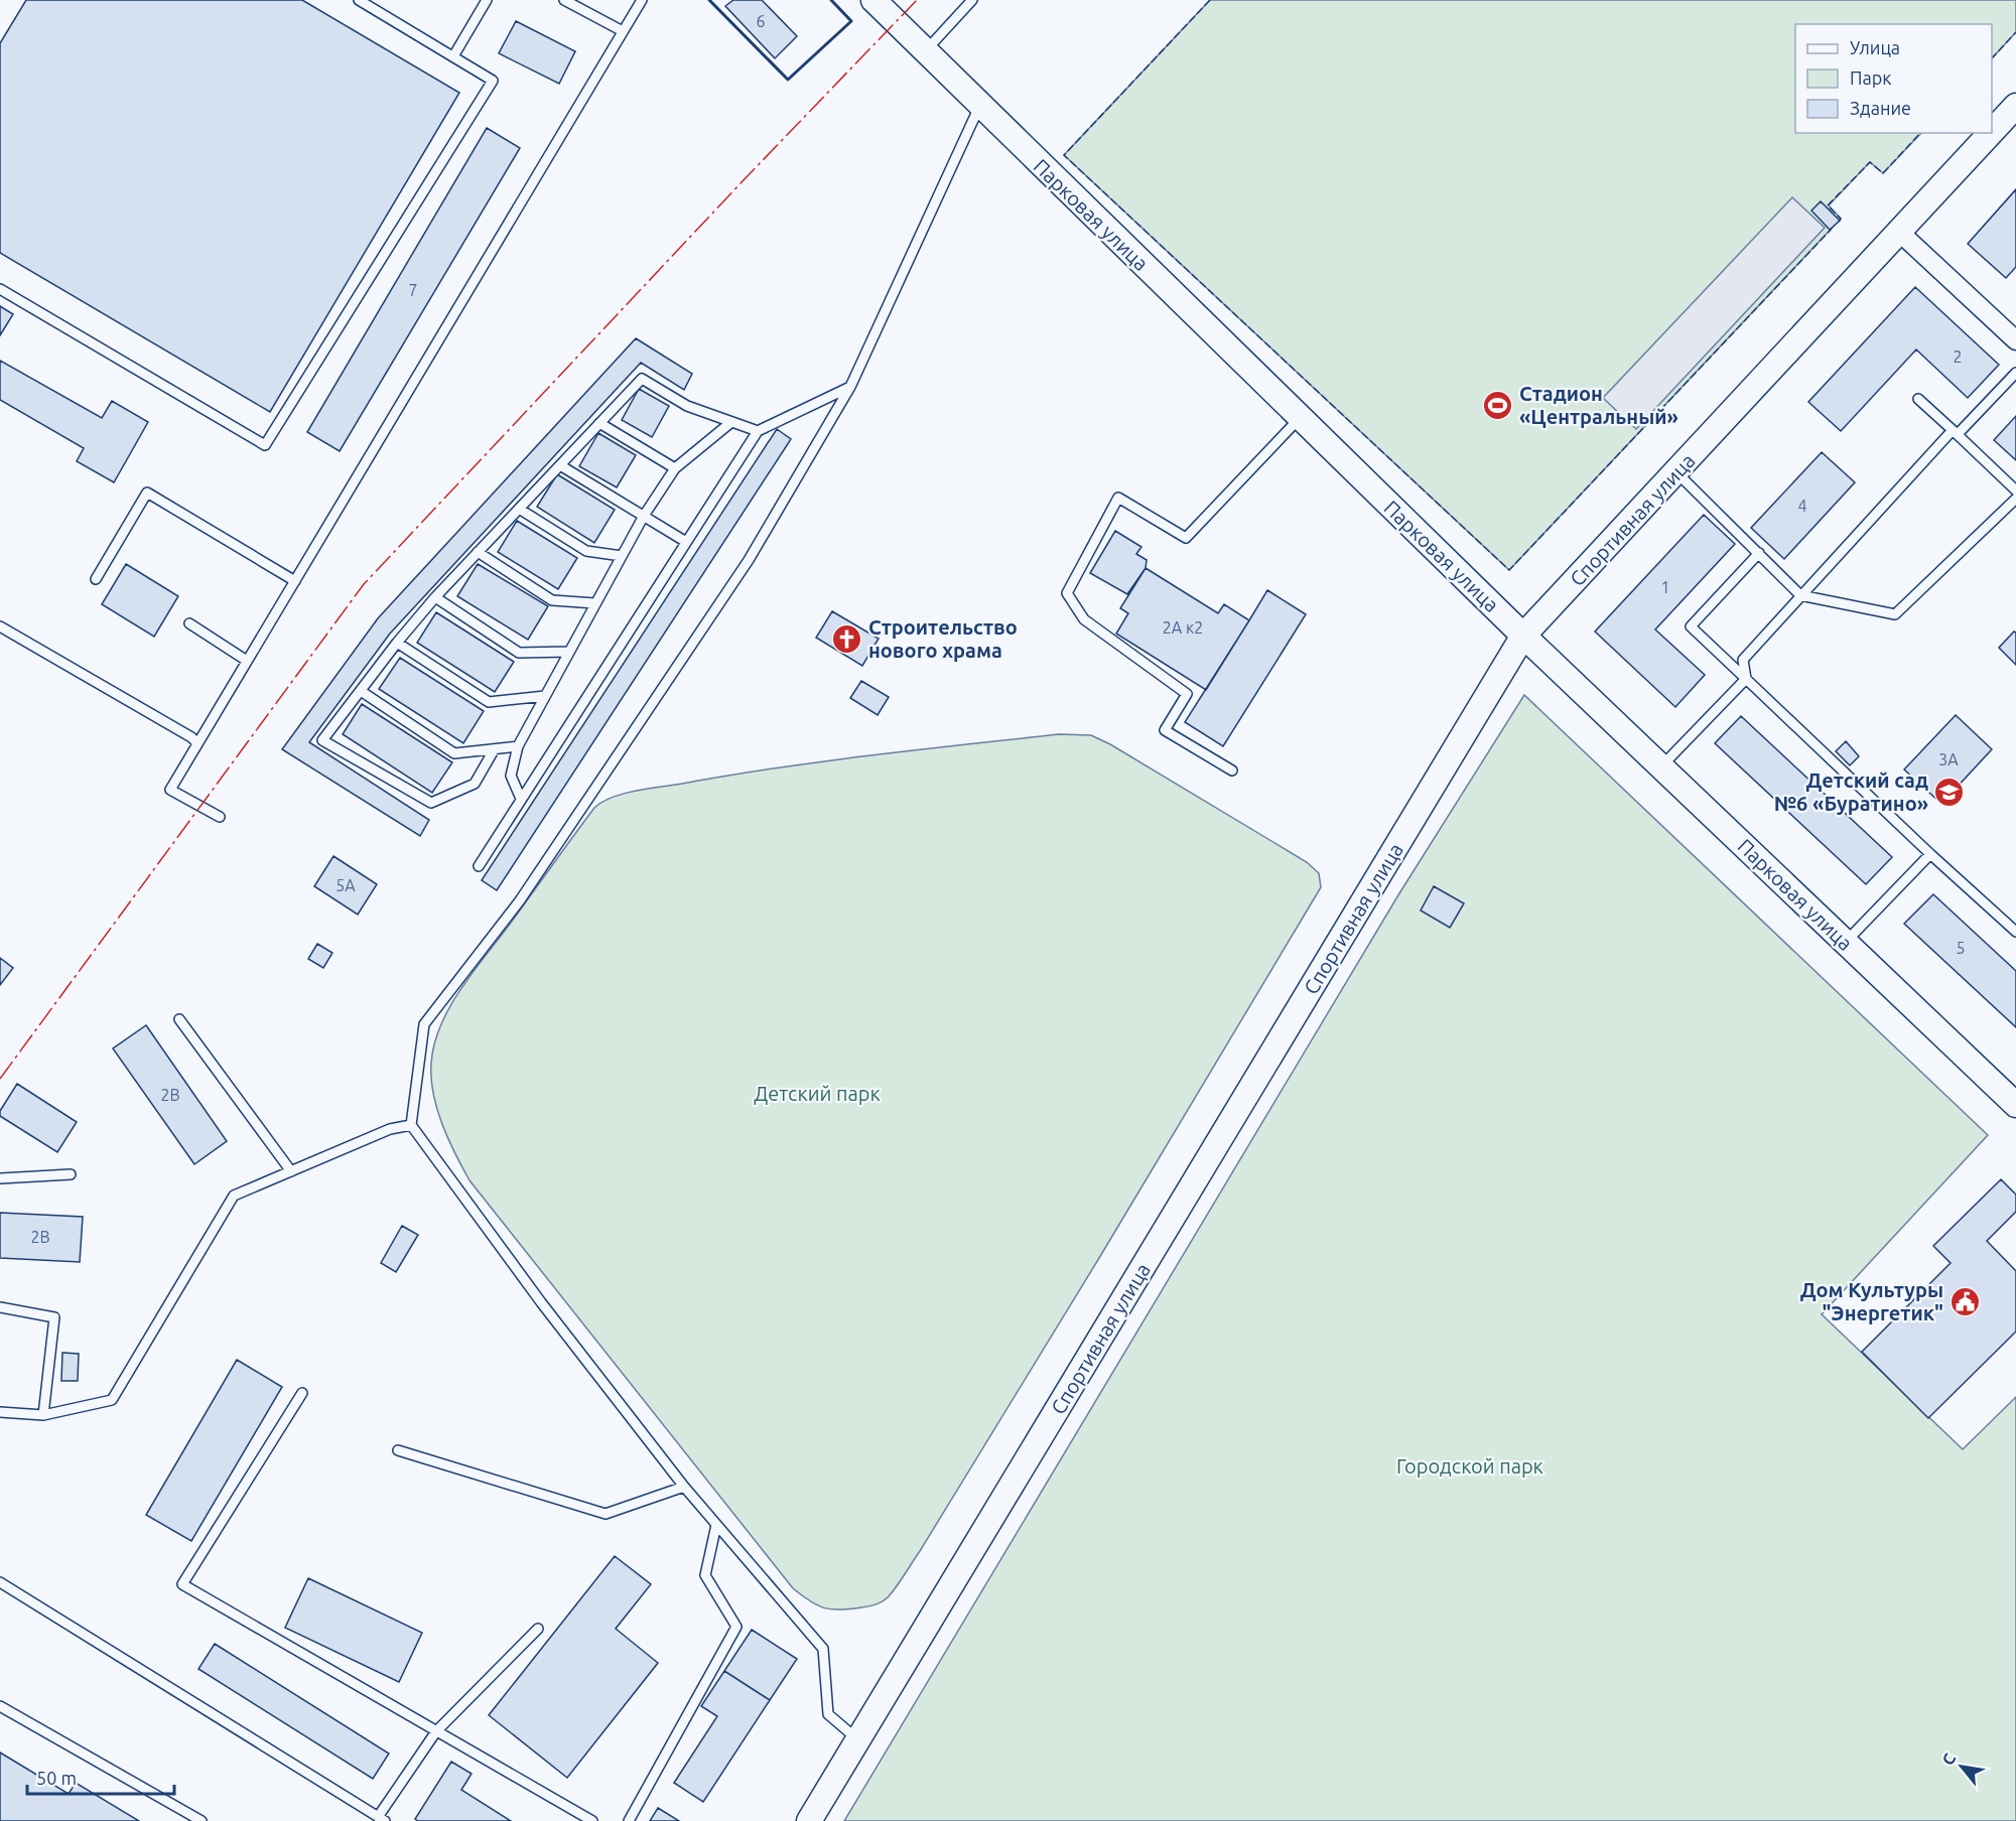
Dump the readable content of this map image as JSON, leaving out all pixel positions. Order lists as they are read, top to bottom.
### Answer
{
  "streets": {
    "street": ["Парковая улица", "Спортивная улица"]
  },
  "crossings": [
    ["Парковая улица", "Спортивная улица"]
  ],
  "parks": ["Детский парк", "Городской парк"],
  "places": {
    "sports": ["Стадион «Центральный»"],
    "church": ["Строительство нового храма"],
    "school or university": ["Детский сад №6 «Буратино»"],
    "public building": ["Дом Культуры \"Энергетик\""]
  },
  "house_numbers": [
    "6",
    "7",
    "2",
    "4",
    "1",
    "2А к2",
    "3А",
    "5А",
    "5",
    "2В",
    "2В"
  ],
  "legend": ["Улица", "Парк", "Здание"],
  "scale_bar": "50 m",
  "north": "top left"
}
